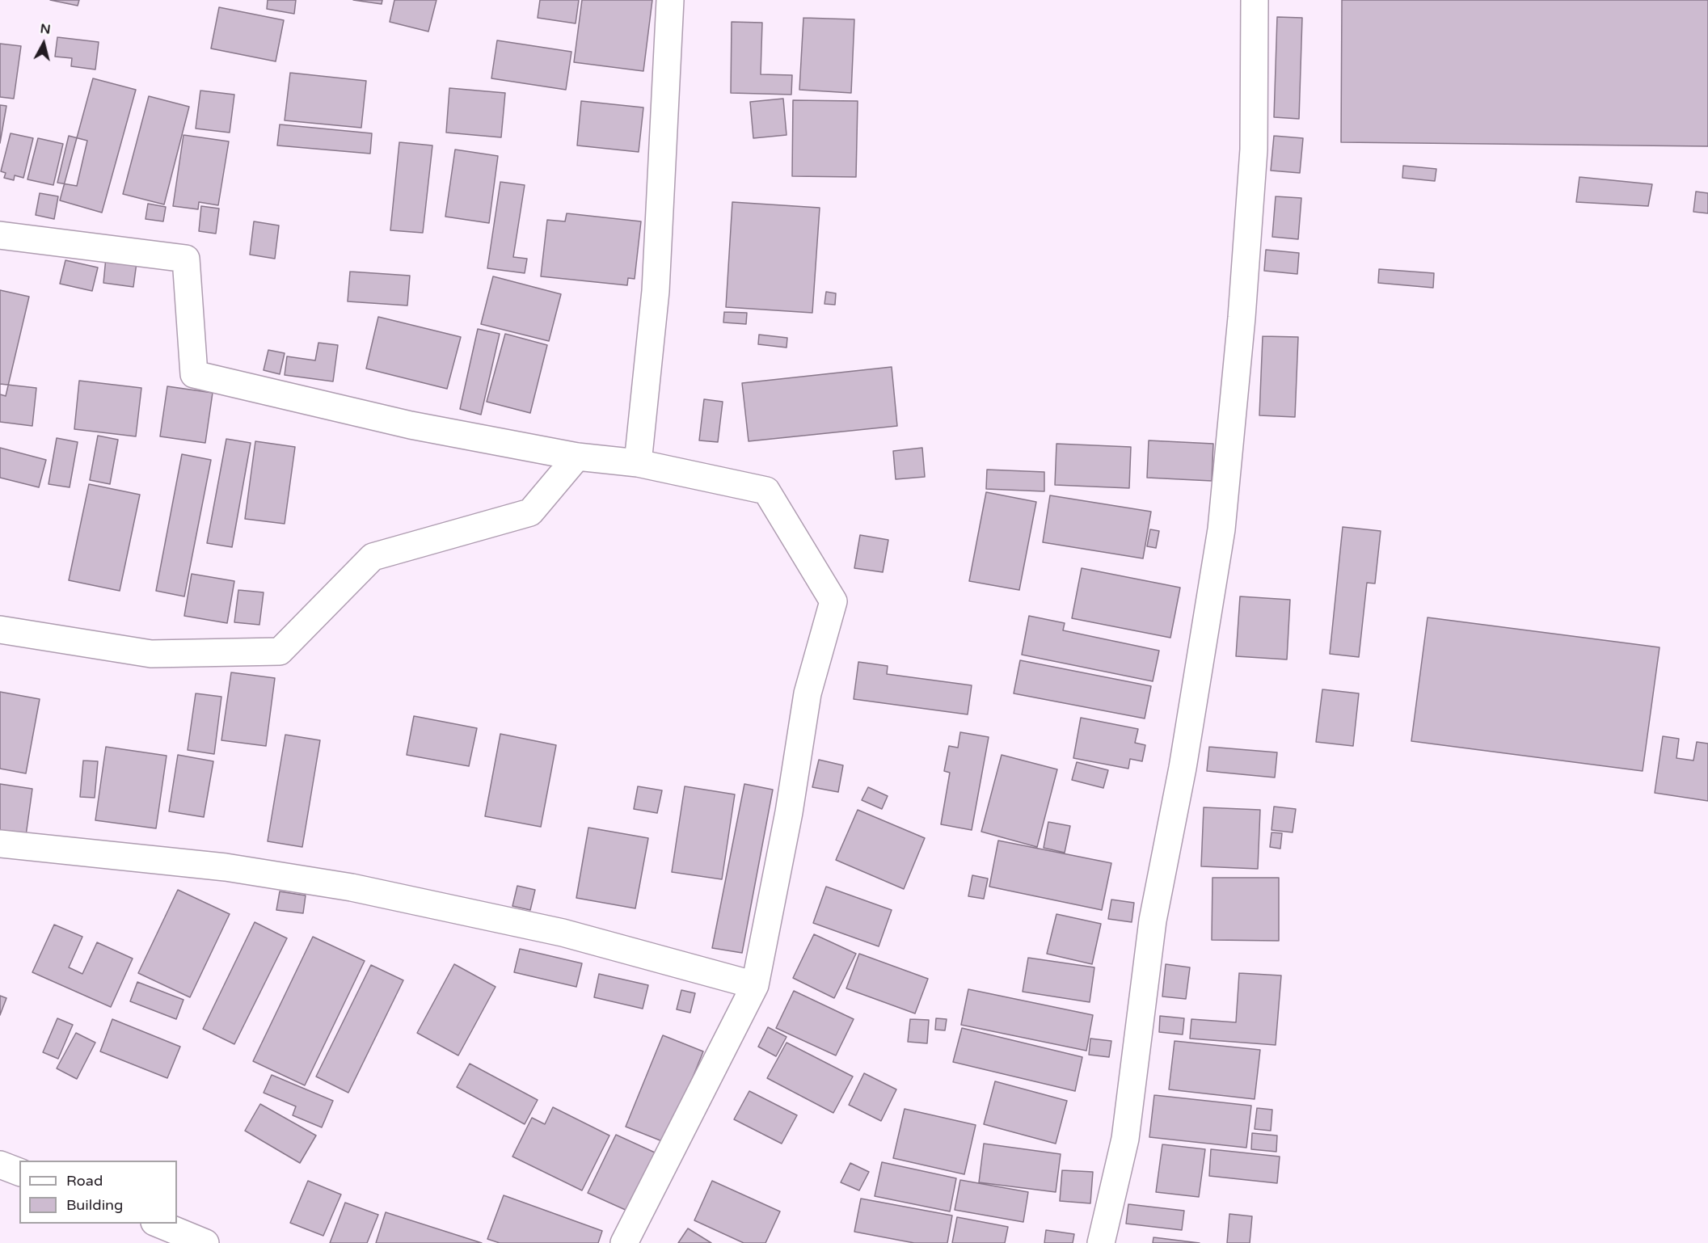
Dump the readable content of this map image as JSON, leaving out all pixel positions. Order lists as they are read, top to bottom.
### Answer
{
  "legend": ["Road", "Building"],
  "north": "top"
}
